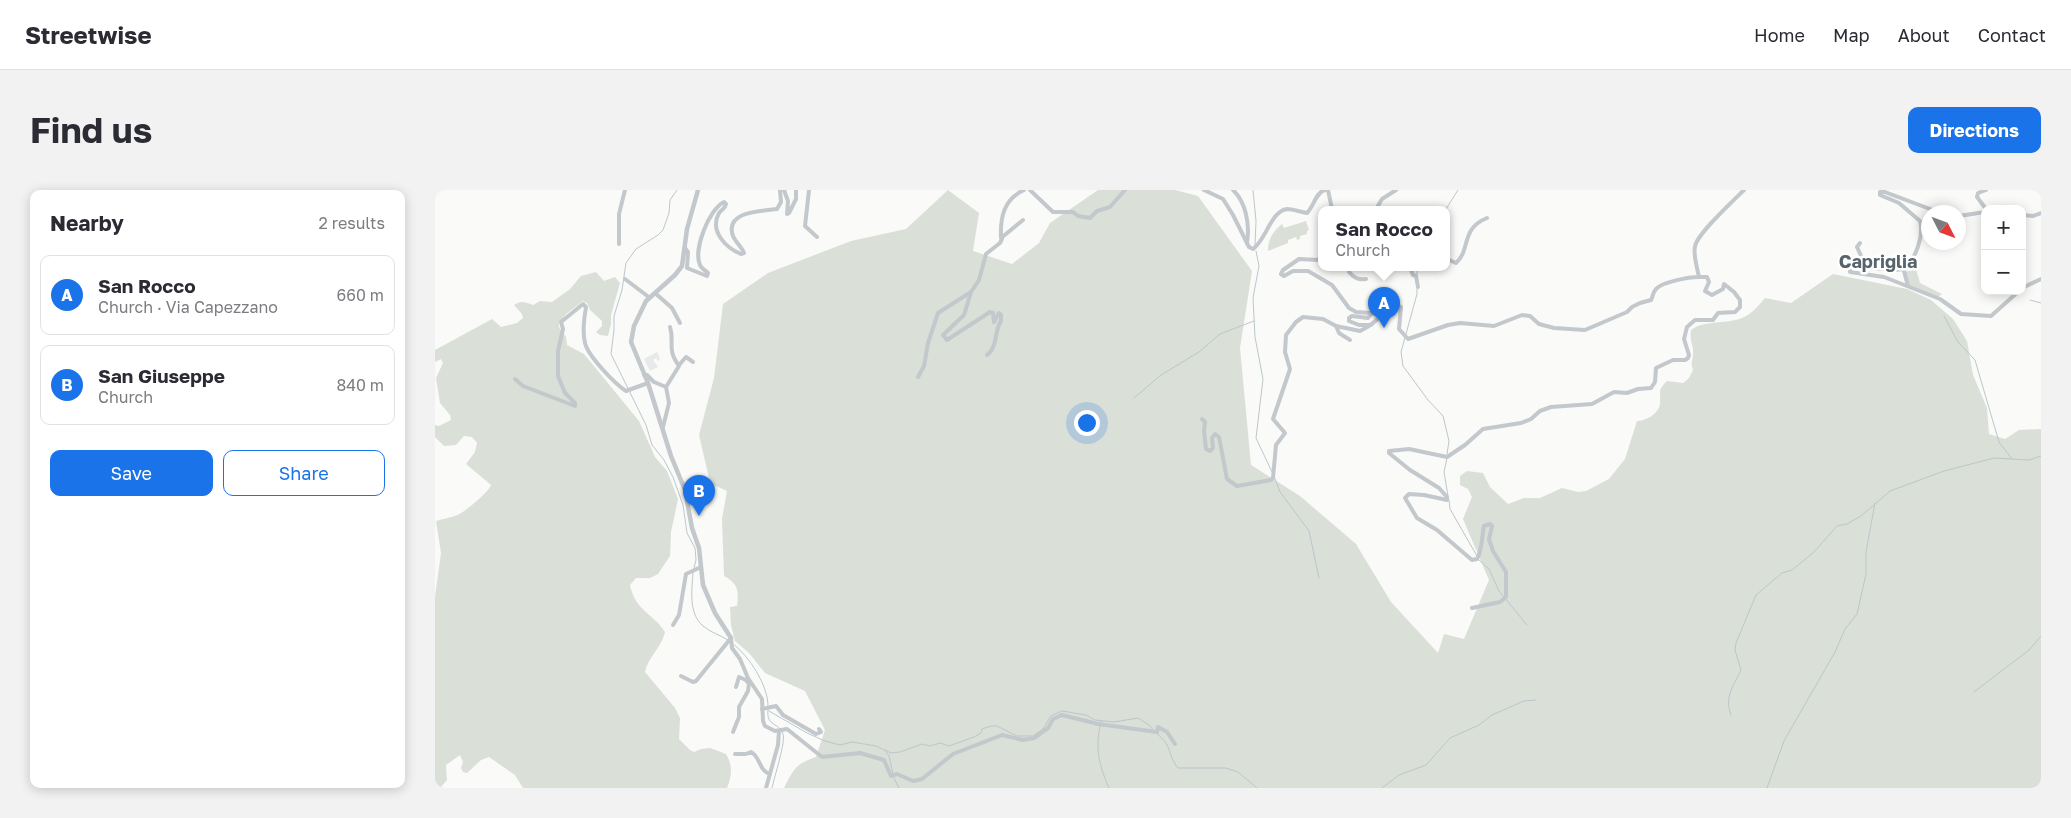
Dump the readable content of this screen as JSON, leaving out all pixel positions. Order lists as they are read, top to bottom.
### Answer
{
  "districts": ["Capriglia"],
  "north": "bottom right",
  "page": {
    "header": "Streetwise",
    "nav": [
      "Home",
      "Map",
      "About",
      "Contact"
    ],
    "buttons": [
      "Directions",
      ["Save", "Share"]
    ],
    "title": "Find us",
    "heading": ["Nearby", "2 results"],
    "map_buttons": ["+", "−"],
    "popup": ["San Rocco", "Church"],
    "list": [
      {
        "mark": "A",
        "name": "San Rocco",
        "note": "Church · Via Capezzano",
        "value": "660 m"
      },
      {
        "mark": "B",
        "name": "San Giuseppe",
        "note": "Church",
        "value": "840 m"
      }
    ],
    "pins": ["A", "B"]
  }
}
